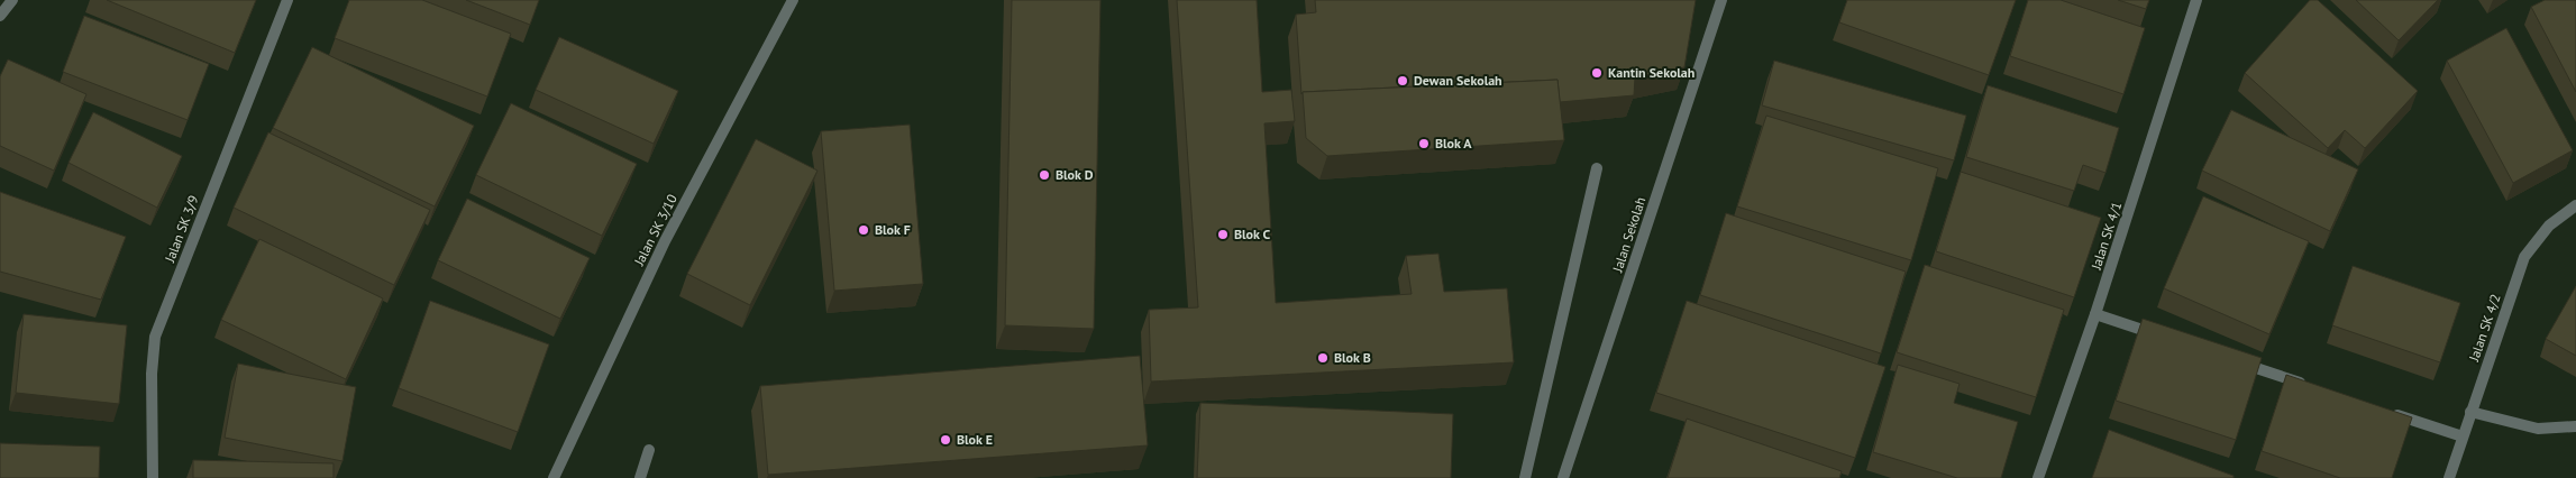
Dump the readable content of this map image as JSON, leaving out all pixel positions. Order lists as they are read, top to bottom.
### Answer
{
  "streets": {
    "street": [
      "Jalan SK 3/9",
      "Jalan SK 3/10",
      "Jalan Sekolah",
      "Jalan SK 4/1",
      "Jalan SK 4/2"
    ]
  },
  "places": [
    "Kantin Sekolah",
    "Dewan Sekolah",
    "Blok A",
    "Blok D",
    "Blok F",
    "Blok C",
    "Blok B",
    "Blok E"
  ]
}
